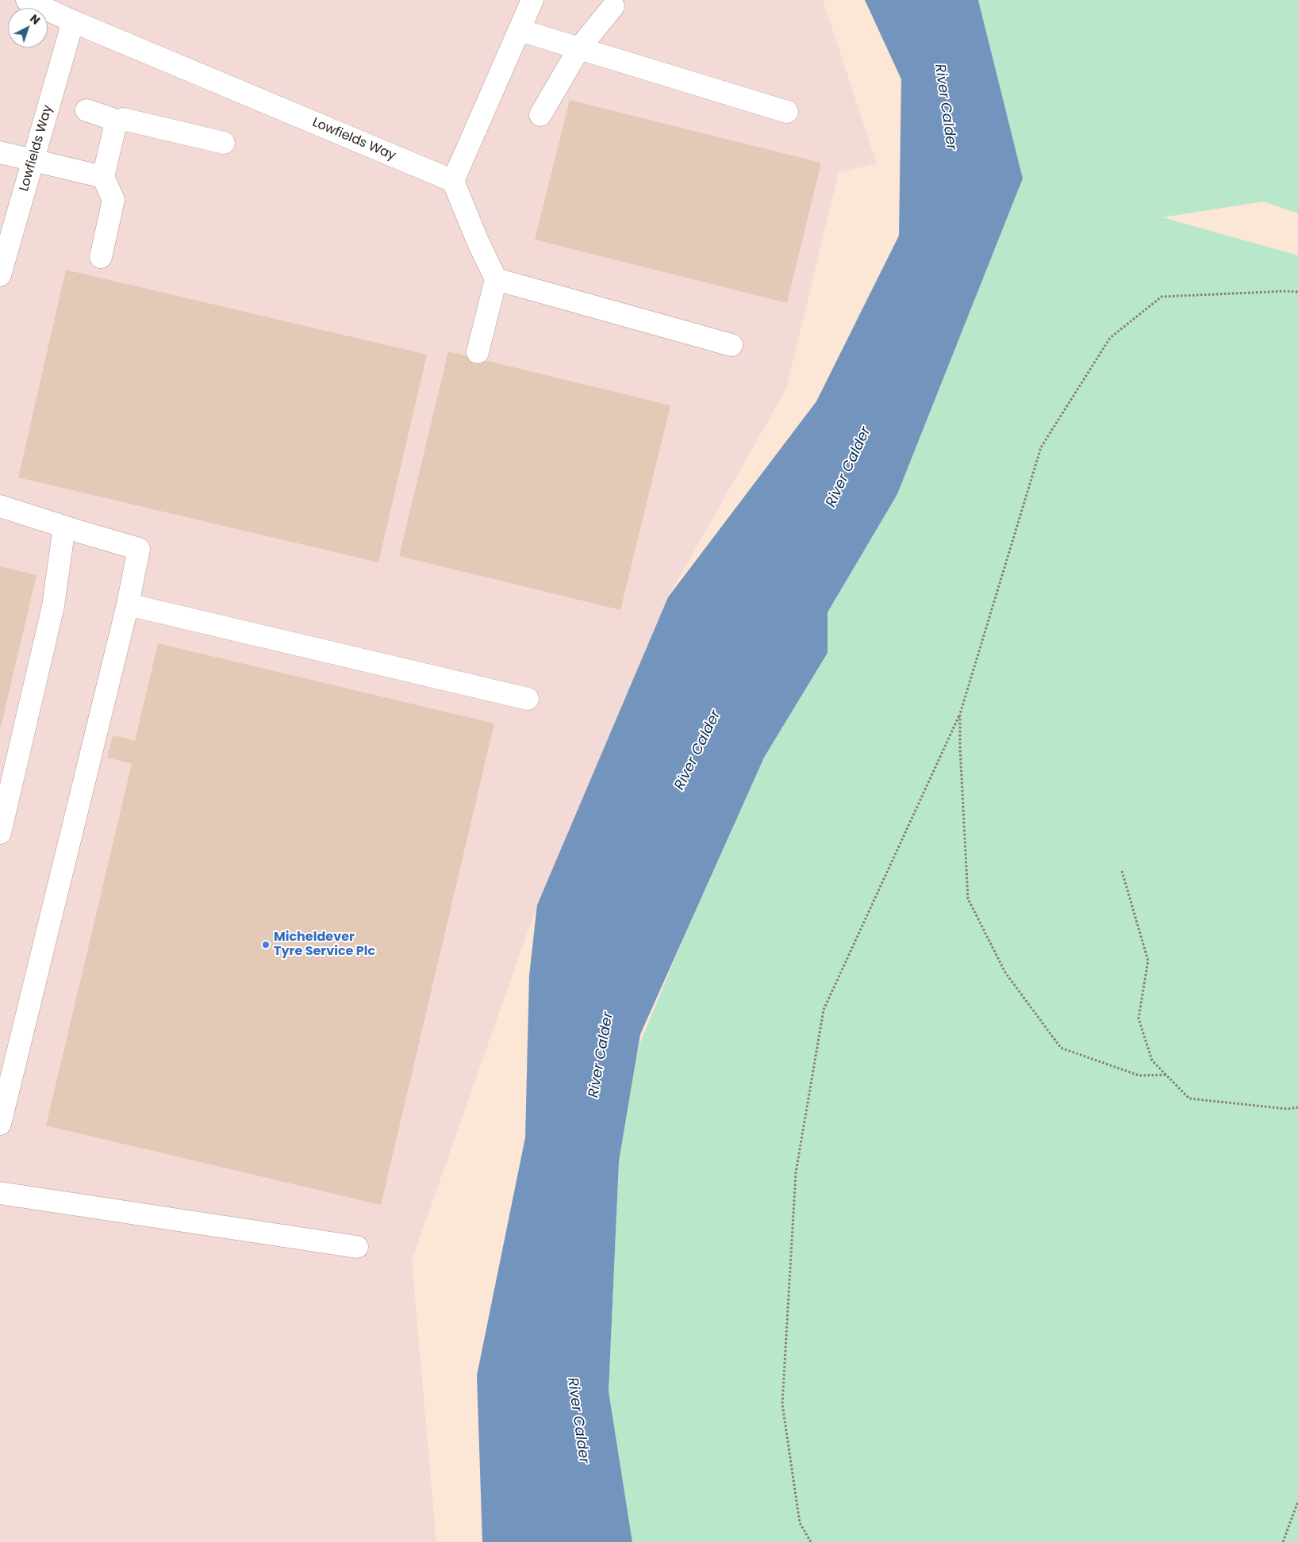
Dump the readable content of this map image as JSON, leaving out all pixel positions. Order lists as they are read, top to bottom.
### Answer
{
  "streets": {
    "street": ["Lowfields Way"]
  },
  "water": ["River Calder"],
  "places": ["Micheldever Tyre Service Plc"],
  "north": "top right"
}
